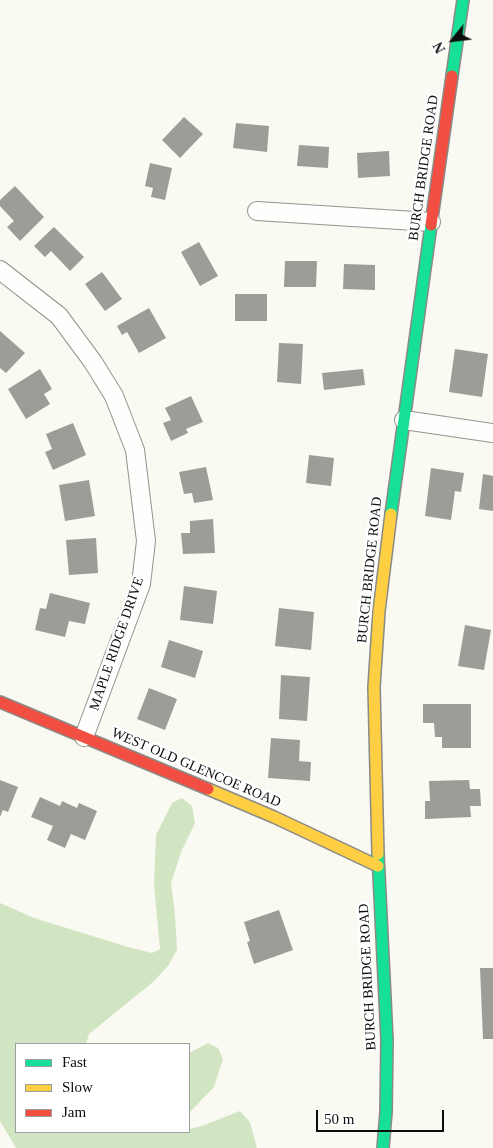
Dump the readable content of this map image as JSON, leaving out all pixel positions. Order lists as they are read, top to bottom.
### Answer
{
  "streets": {
    "street": ["BURCH BRIDGE ROAD", "MAPLE RIDGE DRIVE", "WEST OLD GLENCOE ROAD"]
  },
  "crossings": [
    ["BURCH BRIDGE ROAD", "WEST OLD GLENCOE ROAD"],
    ["MAPLE RIDGE DRIVE", "WEST OLD GLENCOE ROAD"]
  ],
  "legend": ["Fast", "Slow", "Jam"],
  "scale_bar": "50 m",
  "north": "bottom left"
}
